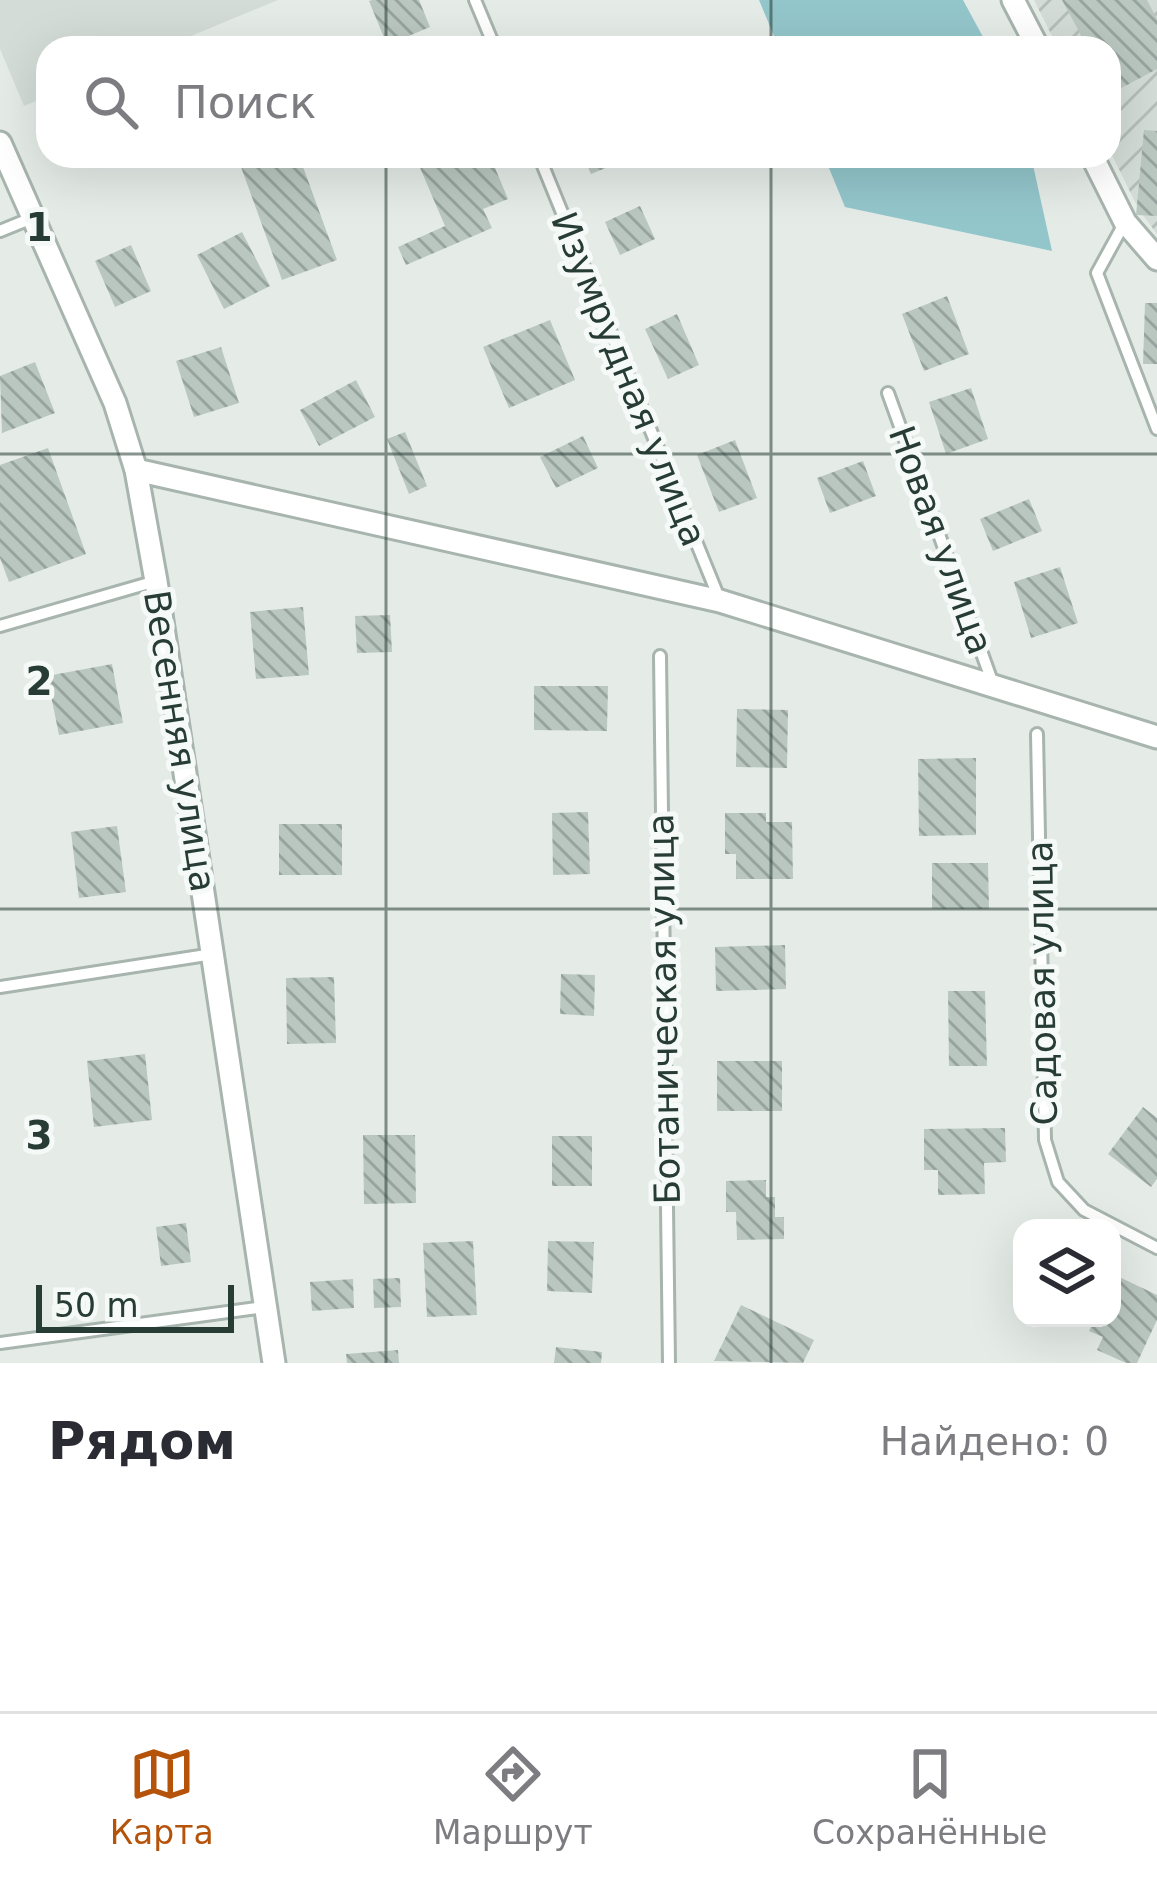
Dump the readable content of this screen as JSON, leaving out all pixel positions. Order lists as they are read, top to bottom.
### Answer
{
  "streets": {
    "street": ["Весенняя улица"],
    "lane": [
      "Изумрудная улица",
      "Новая улица",
      "Садовая улица",
      "Ботаническая улица"
    ]
  },
  "scale_bar": "50 m",
  "page": {
    "search": "Поиск",
    "scale": "50 m",
    "heading": ["Рядом", "Найдено: 0"],
    "nav": ["Карта", "Маршрут", "Сохранённые"]
  },
  "grid": {
    "rows": ["1", "2", "3"]
  }
}
